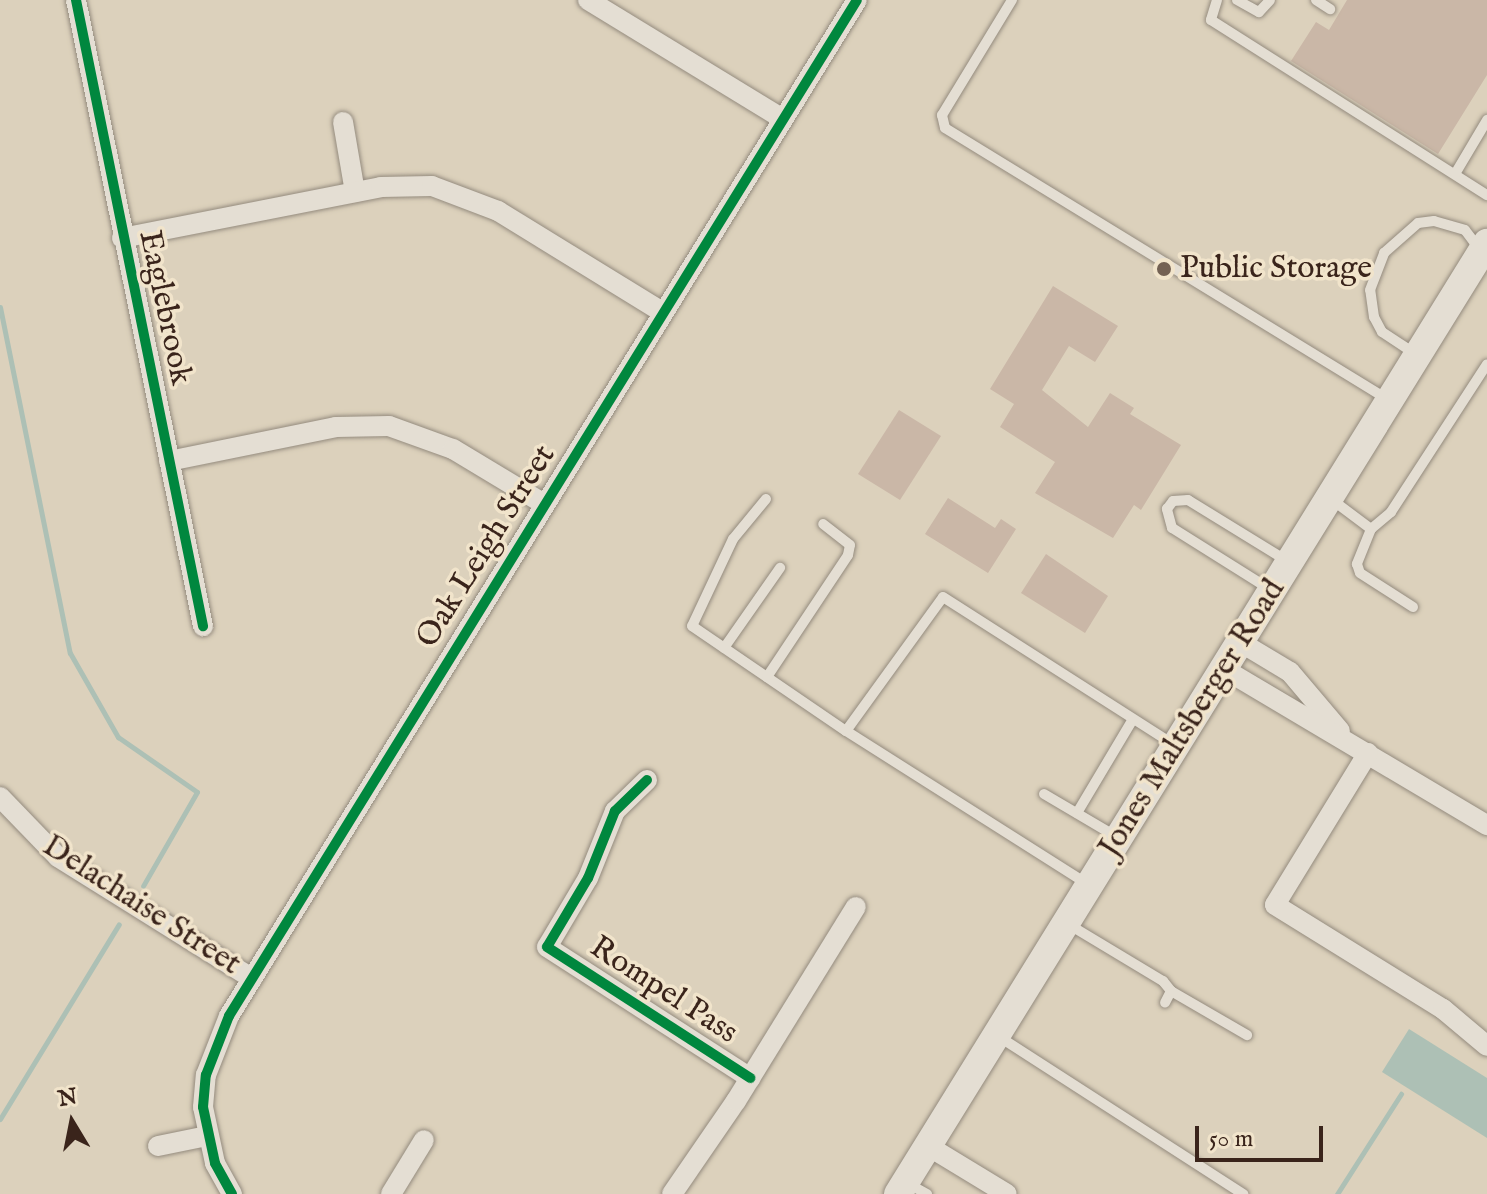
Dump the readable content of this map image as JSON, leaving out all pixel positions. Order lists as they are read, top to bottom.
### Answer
{
  "streets": {
    "main road": ["Jones Maltsberger Road"],
    "street": [
      "Eaglebrook",
      "Oak Leigh Street",
      "Delachaise Street",
      "Rompel Pass"
    ]
  },
  "crossings": [
    ["Oak Leigh Street", "Delachaise Street"]
  ],
  "places": ["Public Storage"],
  "scale_bar": "50 m",
  "north": "top"
}
